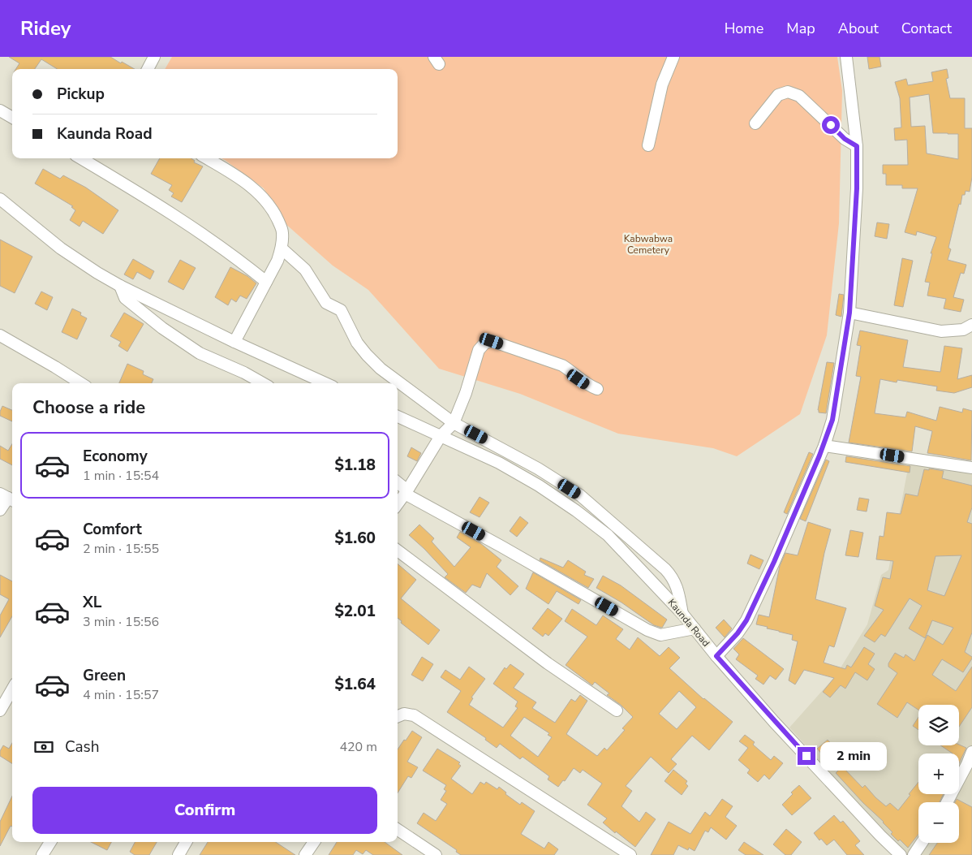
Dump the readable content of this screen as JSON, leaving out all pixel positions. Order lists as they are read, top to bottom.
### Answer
{
  "streets": {
    "street": ["Kaunda Road"]
  },
  "parks": ["Kabwabwa Cemetery"],
  "page": {
    "header": "Ridey",
    "nav": [
      "Home",
      "Map",
      "About",
      "Contact"
    ],
    "banner": ["Pickup", "Kaunda Road"],
    "heading": "Choose a ride",
    "list": [
      {
        "name": "Economy",
        "note": "1 min · 15:54",
        "value": "$1.18"
      },
      {
        "name": "Comfort",
        "note": "2 min · 15:55",
        "value": "$1.60"
      },
      {
        "name": "XL",
        "note": "3 min · 15:56",
        "value": "$2.01"
      },
      {
        "name": "Green",
        "note": "4 min · 15:57",
        "value": "$1.64"
      }
    ],
    "map_buttons": ["+", "−"],
    "pay": ["Cash", "420 m"],
    "bubble": "2 min",
    "buttons": "Confirm"
  }
}
